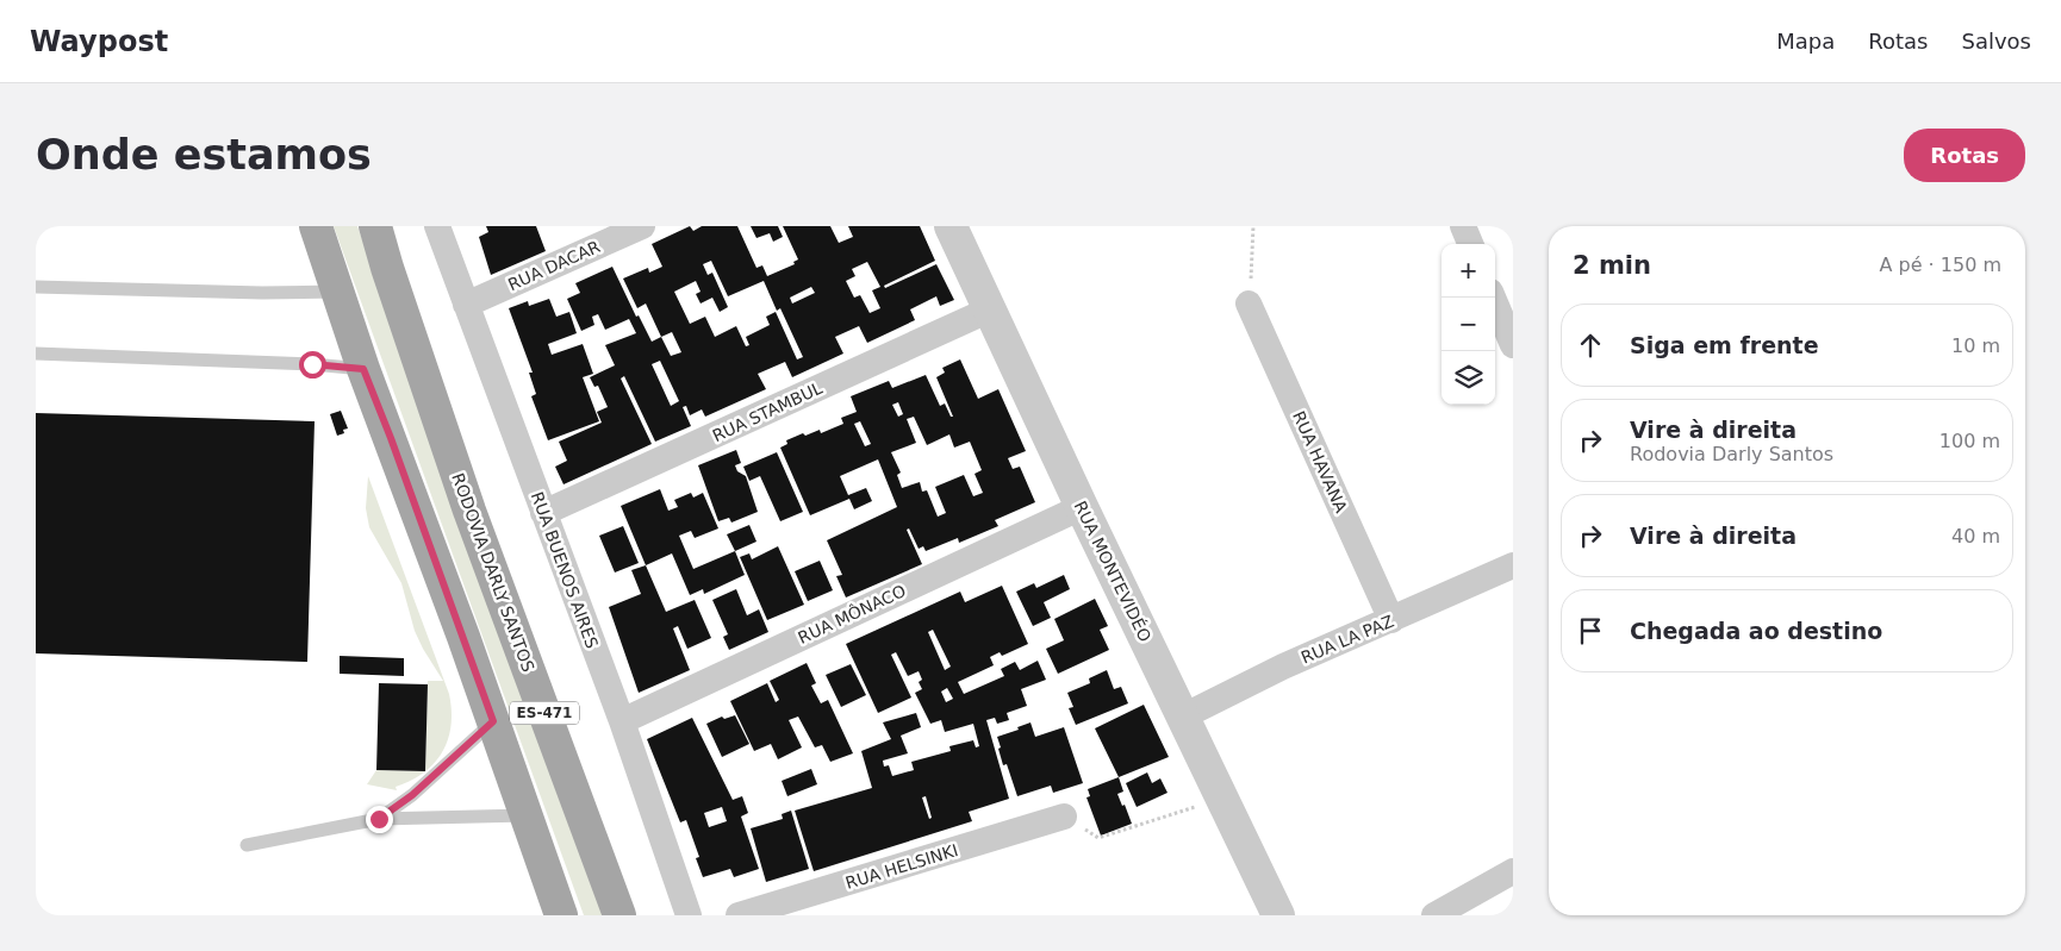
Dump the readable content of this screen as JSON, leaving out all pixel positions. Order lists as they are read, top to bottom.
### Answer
{
  "streets": {
    "main road": ["RODOVIA DARLY SANTOS", "ES-471"],
    "street": [
      "RUA DACAR",
      "RUA STAMBUL",
      "RUA HAVANA",
      "RUA BUENOS AIRES",
      "RUA MONTEVIDÉO",
      "RUA MÔNACO",
      "RUA LA PAZ",
      "RUA HELSINKI"
    ]
  },
  "crossings": [
    ["RUA DACAR", "RUA BUENOS AIRES"],
    ["RUA STAMBUL", "RUA BUENOS AIRES"],
    ["RUA STAMBUL", "RUA MONTEVIDÉO"],
    ["RUA HAVANA", "RUA LA PAZ"],
    ["RUA BUENOS AIRES", "RUA MÔNACO"],
    ["RUA MONTEVIDÉO", "RUA MÔNACO"],
    ["RUA MONTEVIDÉO", "RUA LA PAZ"]
  ],
  "page": {
    "header": "Waypost",
    "nav": ["Mapa", "Rotas", "Salvos"],
    "buttons": "Rotas",
    "title": "Onde estamos",
    "heading": ["2 min", "A pé · 150 m"],
    "map_buttons": ["+", "−"],
    "list": [
      ["Siga em frente", "10 m"],
      ["Vire à direita", "Rodovia Darly Santos", "100 m"],
      ["Vire à direita", "40 m"],
      "Chegada ao destino"
    ]
  }
}
